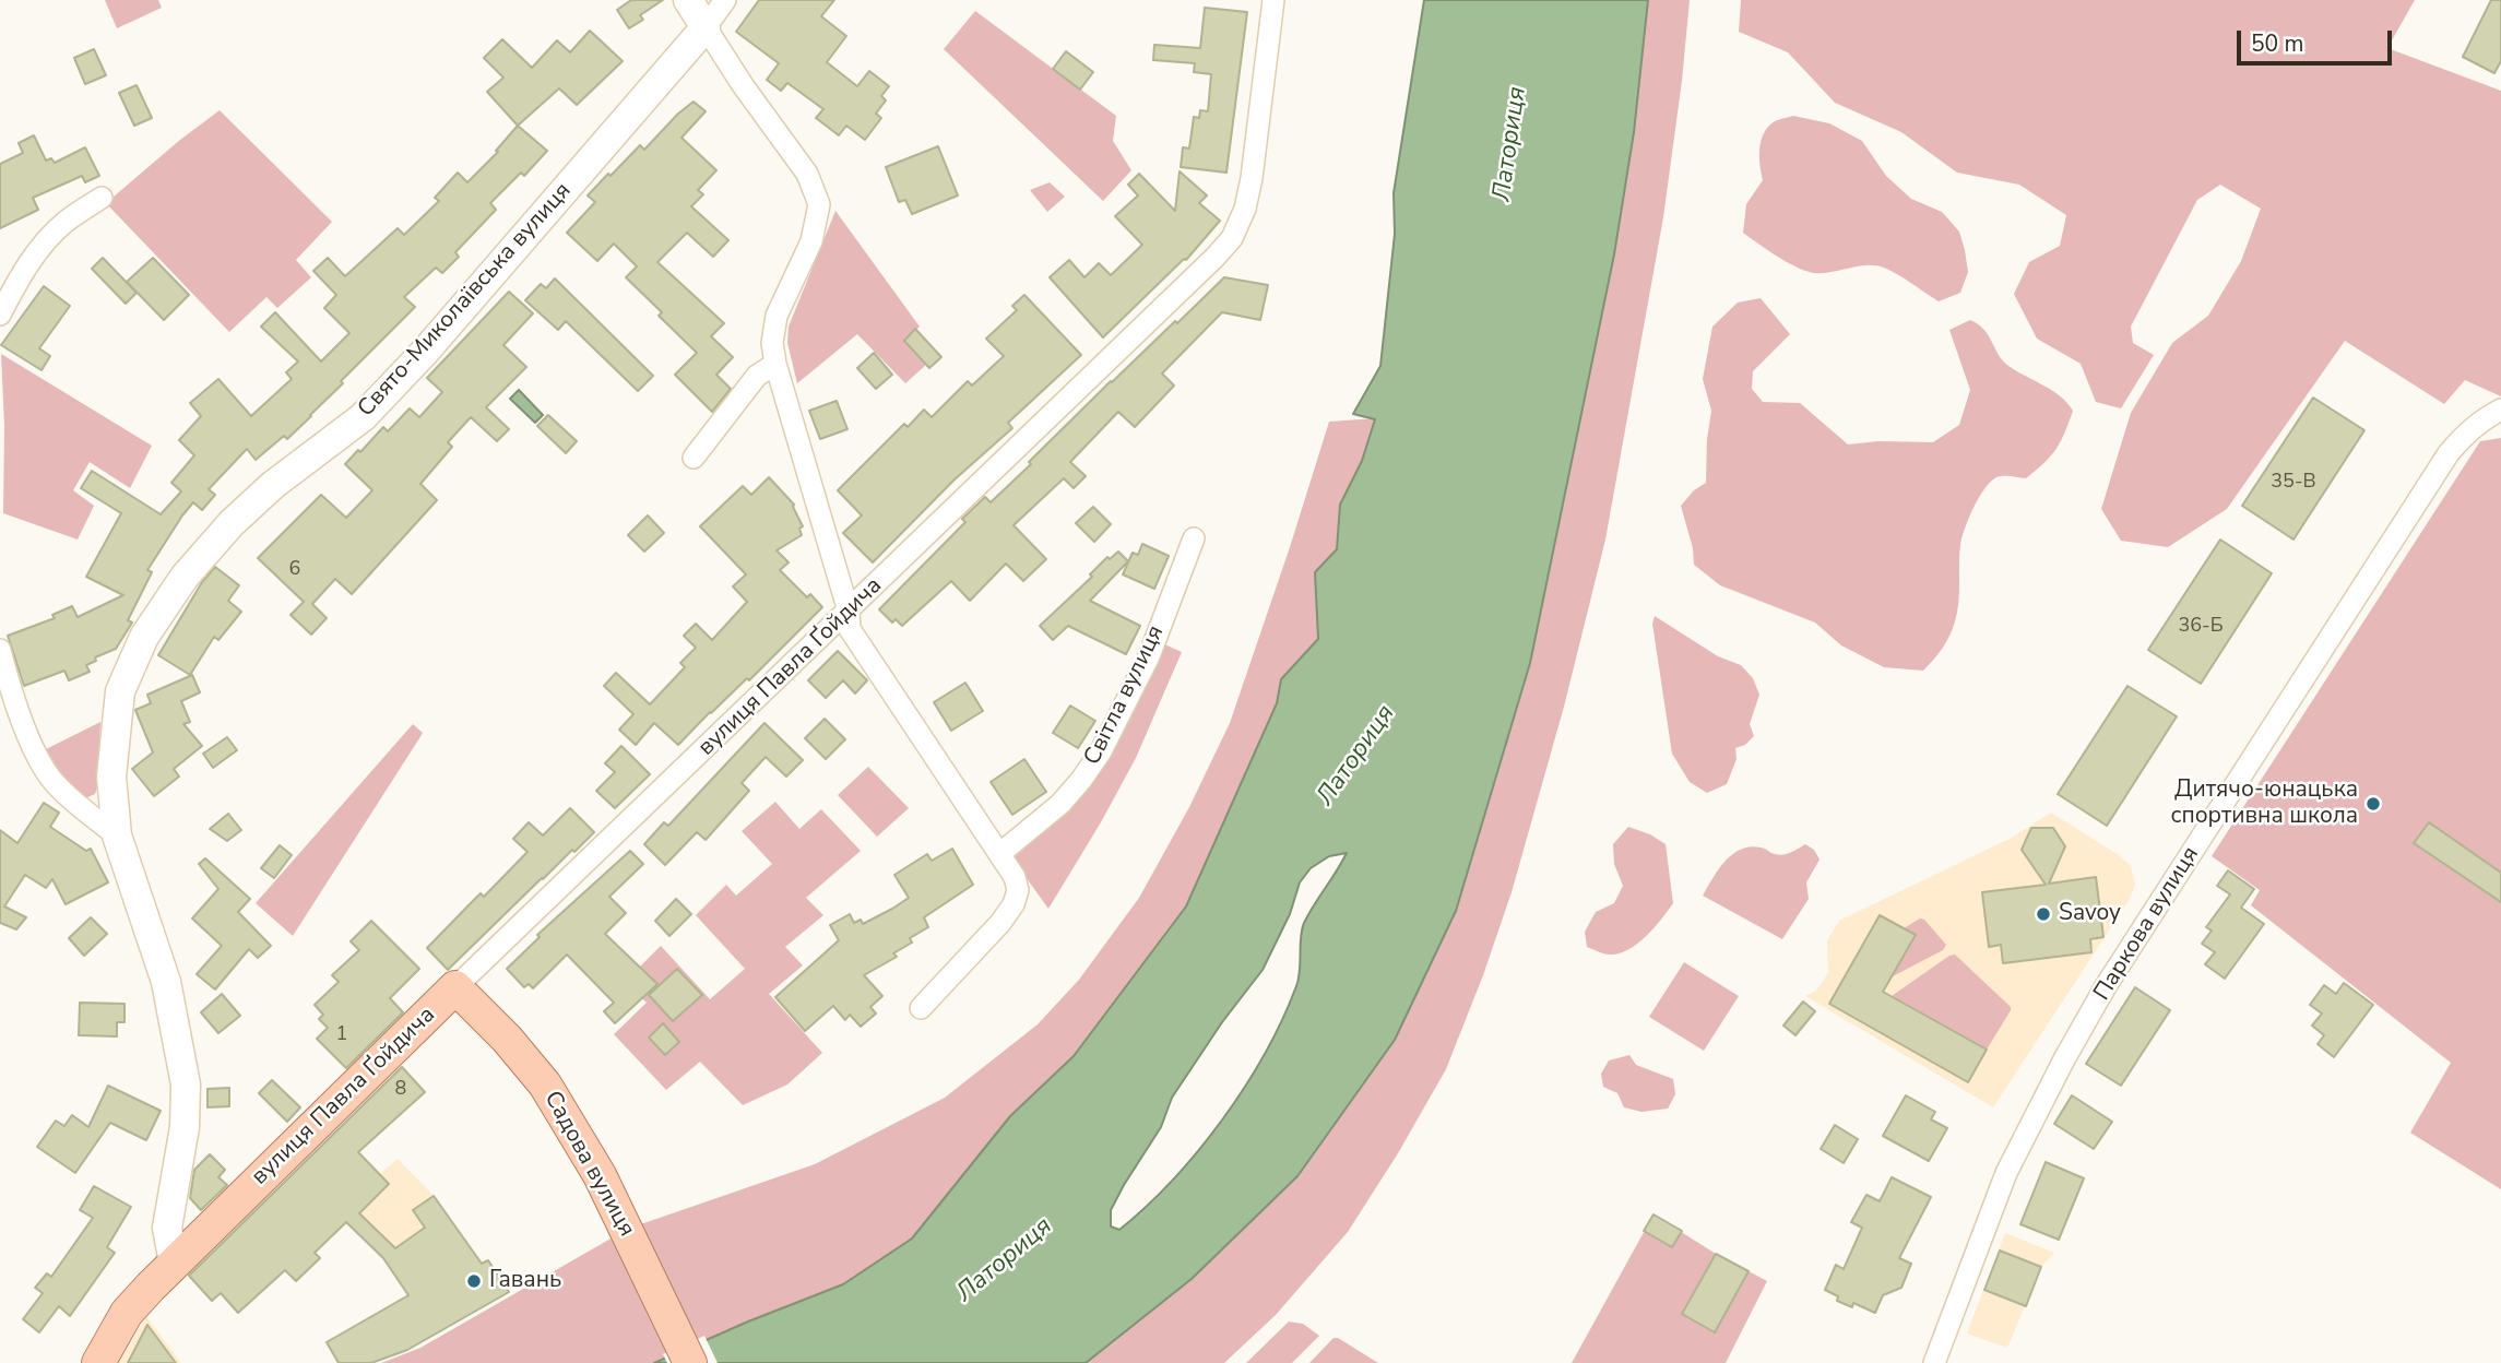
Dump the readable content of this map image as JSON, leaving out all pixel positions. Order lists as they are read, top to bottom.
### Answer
{
  "streets": {
    "main road": ["вулиця Павла Ґойдича", "Садова вулиця"],
    "street": ["Свято-Миколаївська вулиця", "Світла вулиця", "Паркова вулиця"]
  },
  "crossings": [
    ["Свято-Миколаївська вулиця", "вулиця Павла Ґойдича"],
    ["вулиця Павла Ґойдича", "Садова вулиця"]
  ],
  "water": ["Латориця"],
  "places": ["Дитячо-юнацька спортивна школа", "Savoy", "Гавань"],
  "house_numbers": [
    "35-В",
    "6",
    "36-Б",
    "1",
    "8"
  ],
  "scale_bar": "50 m"
}
